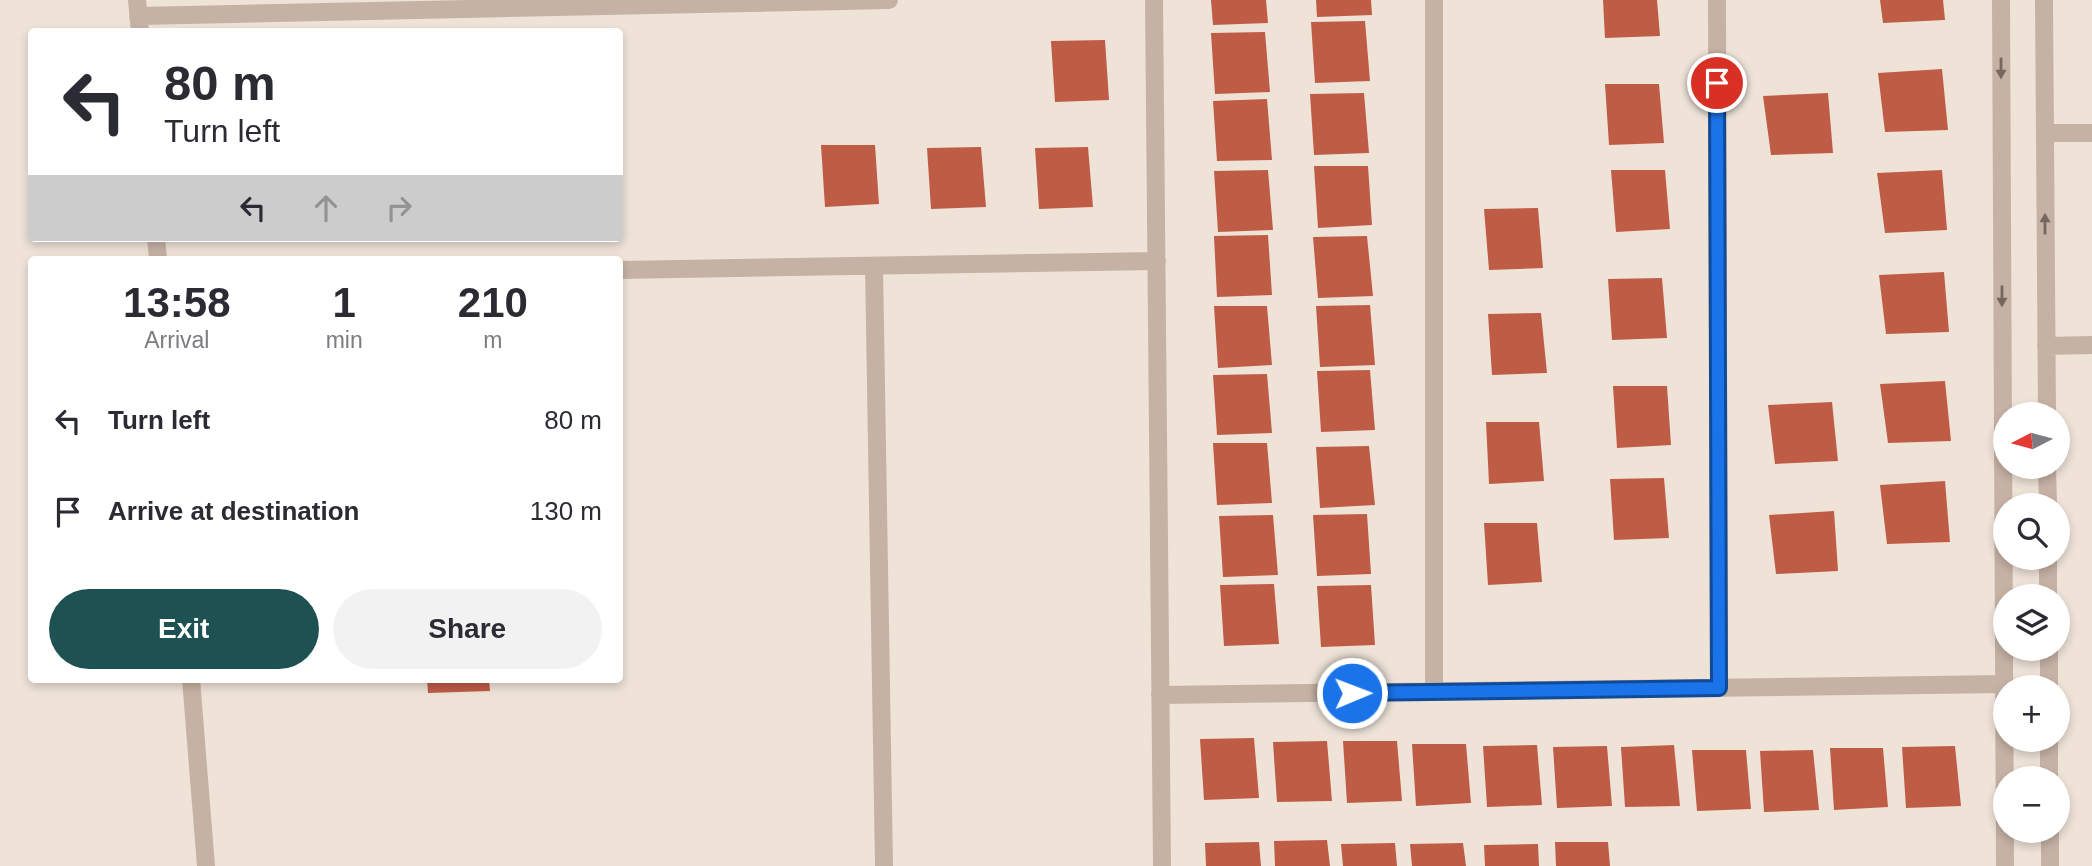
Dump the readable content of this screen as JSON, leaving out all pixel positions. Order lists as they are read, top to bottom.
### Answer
{
  "north": "left",
  "page": {
    "turn": ["80 m", "Turn left"],
    "eta": [
      "13:58",
      "Arrival",
      "1",
      "min",
      "210",
      "m"
    ],
    "list": [
      {
        "name": "Turn left",
        "value": "80 m"
      },
      {
        "name": "Arrive at destination",
        "value": "130 m"
      }
    ],
    "map_buttons": ["+", "−"],
    "buttons": ["Exit", "Share"]
  }
}
